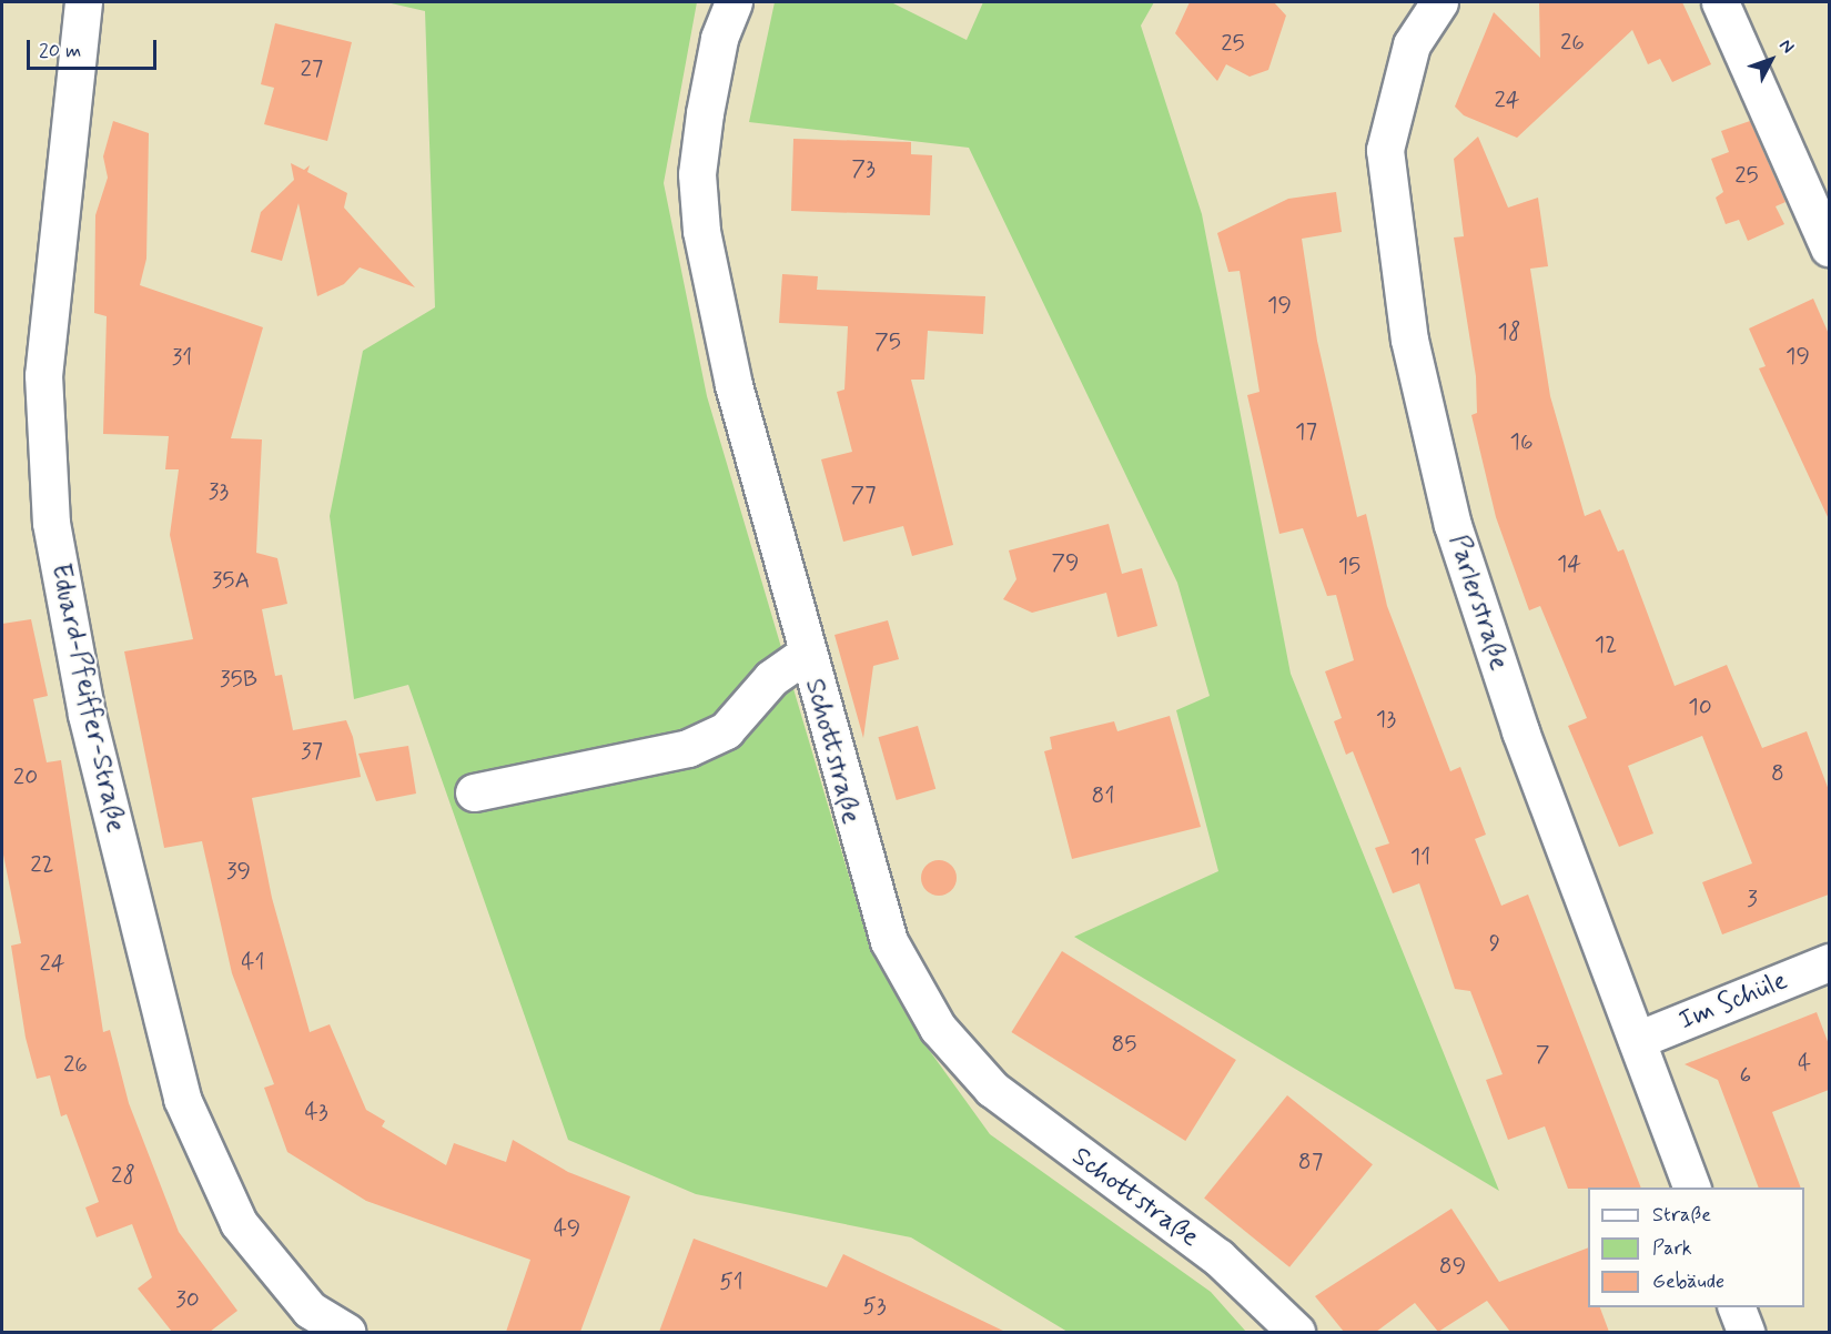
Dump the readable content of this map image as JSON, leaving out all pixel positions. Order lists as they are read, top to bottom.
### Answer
{
  "streets": {
    "street": [
      "Parlerstraße",
      "Eduard-Pfeiffer-Straße",
      "Schottstraße",
      "Im Schüle"
    ]
  },
  "crossings": [
    ["Parlerstraße", "Im Schüle"]
  ],
  "house_numbers": [
    "26",
    "25",
    "27",
    "24",
    "73",
    "25",
    "19",
    "18",
    "75",
    "19",
    "31",
    "17",
    "16",
    "33",
    "77",
    "79",
    "14",
    "15",
    "35A",
    "12",
    "35B",
    "10",
    "13",
    "37",
    "8",
    "20",
    "81",
    "11",
    "22",
    "39",
    "3",
    "9",
    "41",
    "24",
    "85",
    "7",
    "4",
    "26",
    "6",
    "43",
    "87",
    "28",
    "49",
    "89",
    "51",
    "30",
    "53"
  ],
  "legend": ["Straße", "Park", "Gebäude"],
  "scale_bar": "20 m",
  "north": "top right"
}
